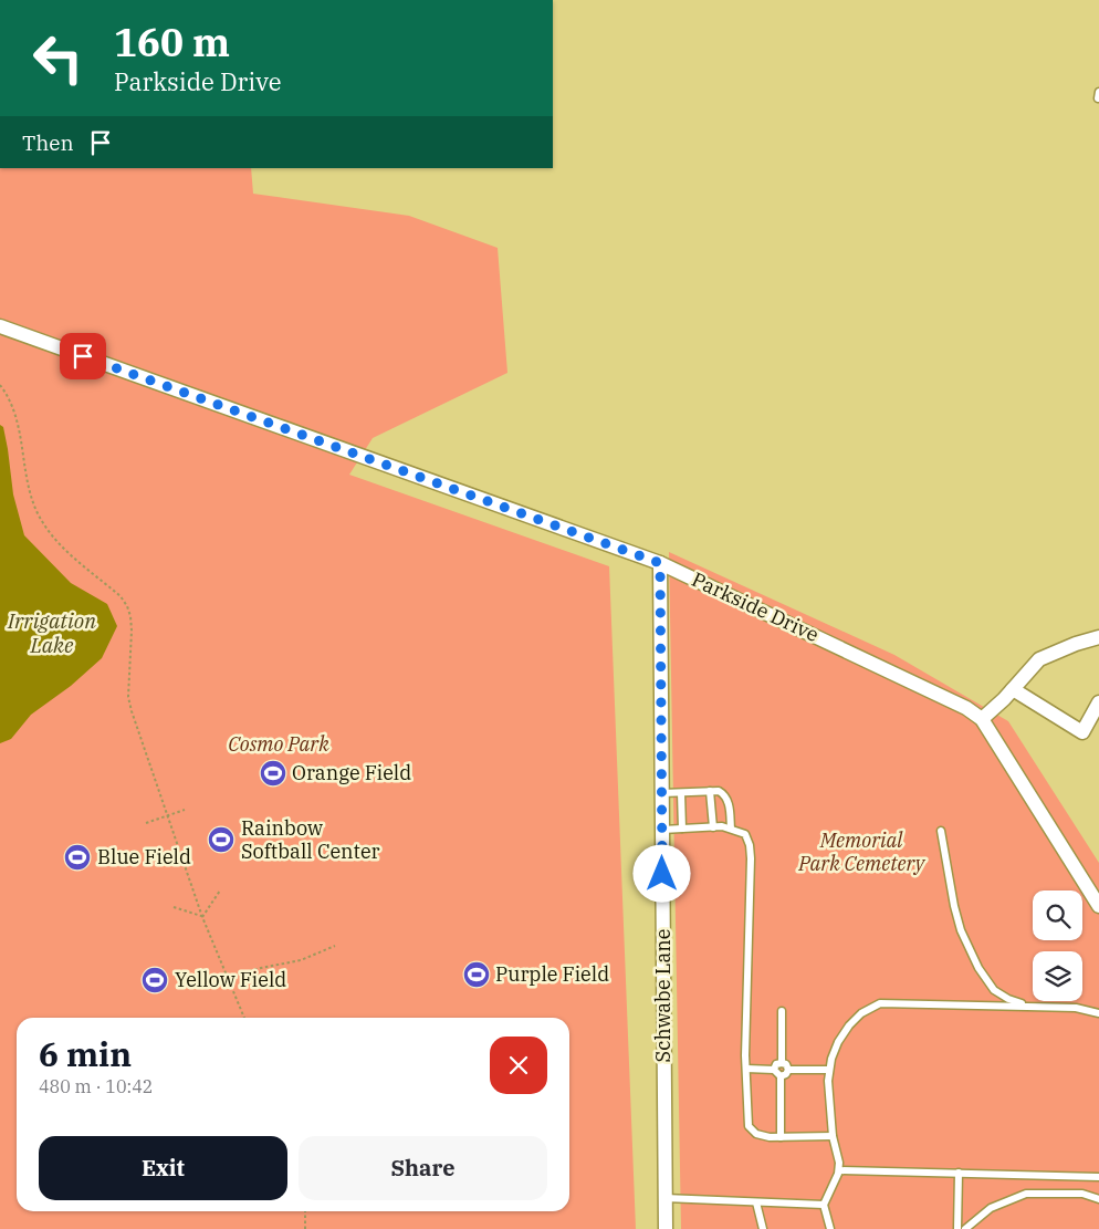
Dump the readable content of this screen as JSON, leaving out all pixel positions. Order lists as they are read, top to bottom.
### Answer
{
  "streets": {
    "street": ["Parkside Drive", "Schwabe Lane"]
  },
  "crossings": [
    ["Parkside Drive", "Schwabe Lane"]
  ],
  "water": ["Irrigation Lake"],
  "parks": ["Cosmo Park", "Memorial Park Cemetery"],
  "places": {
    "sports": [
      "Orange Field",
      "Rainbow Softball Center",
      "Blue Field",
      "Purple Field",
      "Yellow Field"
    ]
  },
  "page": {
    "turn": ["160 m", "Parkside Drive"],
    "then": "Then",
    "heading": ["6 min", "480 m · 10:42"],
    "buttons": ["Exit", "Share"]
  }
}
